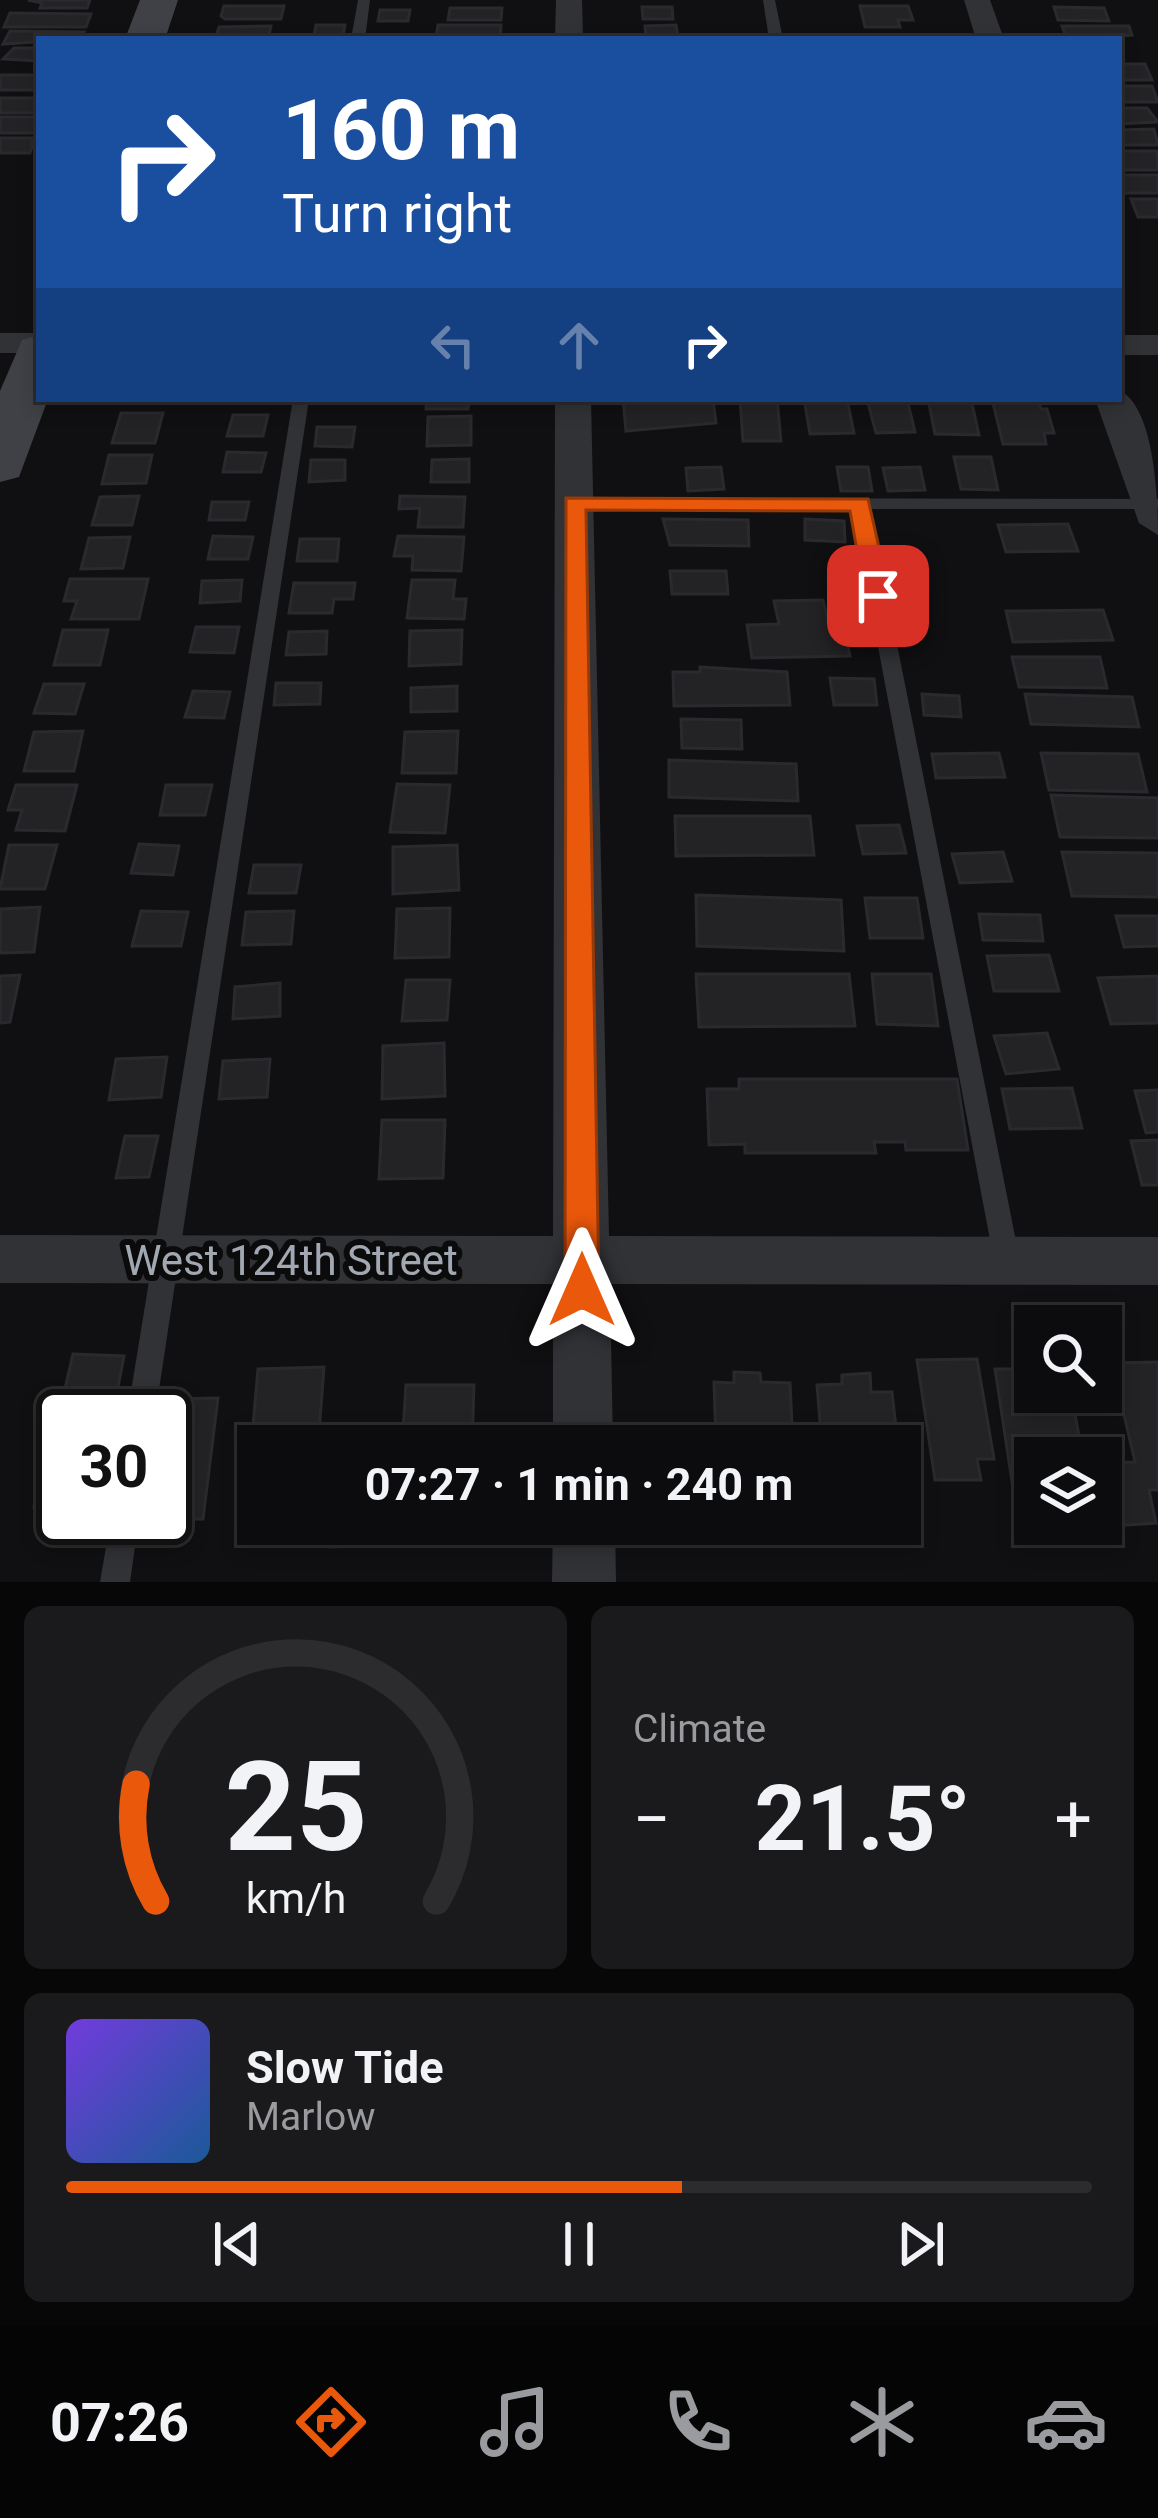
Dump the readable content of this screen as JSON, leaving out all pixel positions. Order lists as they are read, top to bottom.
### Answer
{
  "streets": {
    "street": ["West 124th Street"]
  },
  "page": {
    "turn": ["160 m", "Turn right"],
    "limit": "30",
    "trip": "07:27 · 1 min · 240 m",
    "tile": "Climate",
    "heat": ["−", "21.5°", "+"],
    "song": ["Slow Tide", "Marlow"],
    "tabs": "07:26",
    "gauge": ["25", "km/h"]
  }
}
